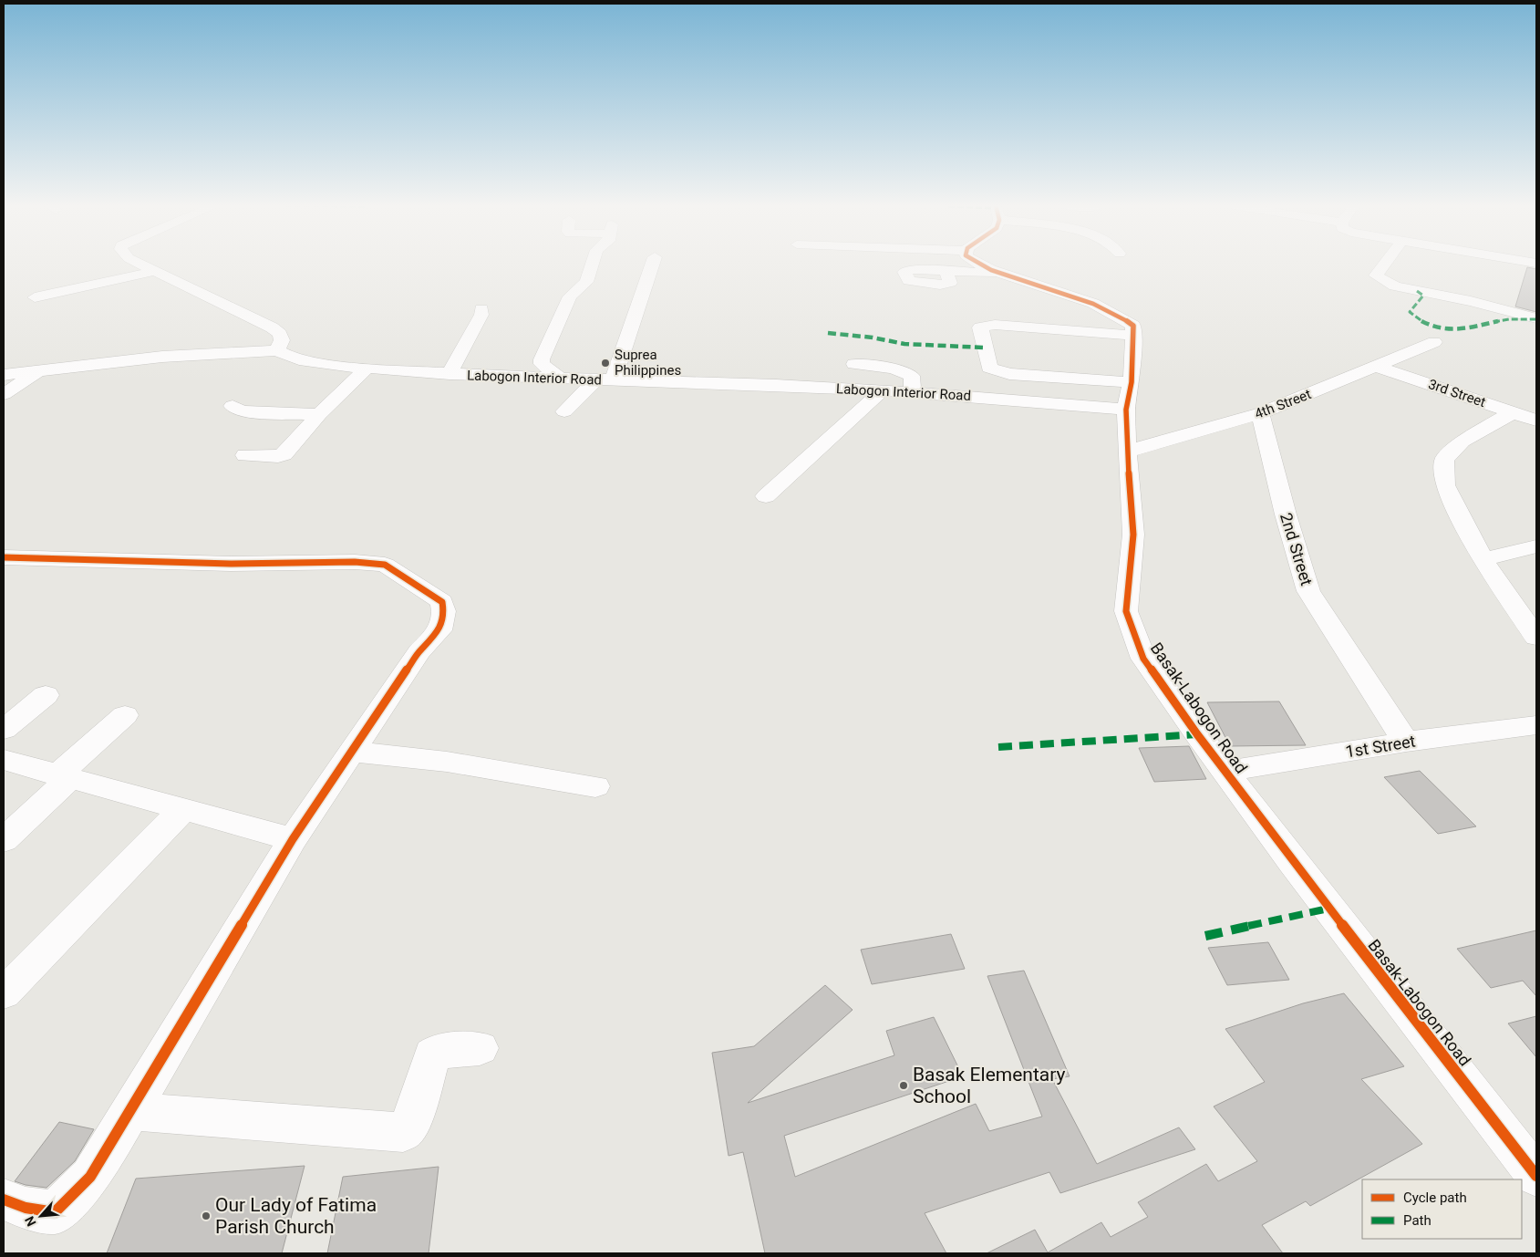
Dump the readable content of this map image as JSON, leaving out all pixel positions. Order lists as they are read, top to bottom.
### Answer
{
  "streets": {
    "street": [
      "Labogon Interior Road",
      "3rd Street",
      "4th Street",
      "2nd Street",
      "Basak-Labogon Road",
      "1st Street"
    ]
  },
  "crossings": [
    ["Labogon Interior Road", "Basak-Labogon Road"],
    ["3rd Street", "4th Street"],
    ["4th Street", "2nd Street"],
    ["4th Street", "Basak-Labogon Road"],
    ["2nd Street", "1st Street"],
    ["Basak-Labogon Road", "1st Street"]
  ],
  "places": ["Suprea Philippines", "Basak Elementary School", "Our Lady of Fatima Parish Church"],
  "legend": ["Cycle path", "Path"],
  "north": "bottom left"
}
